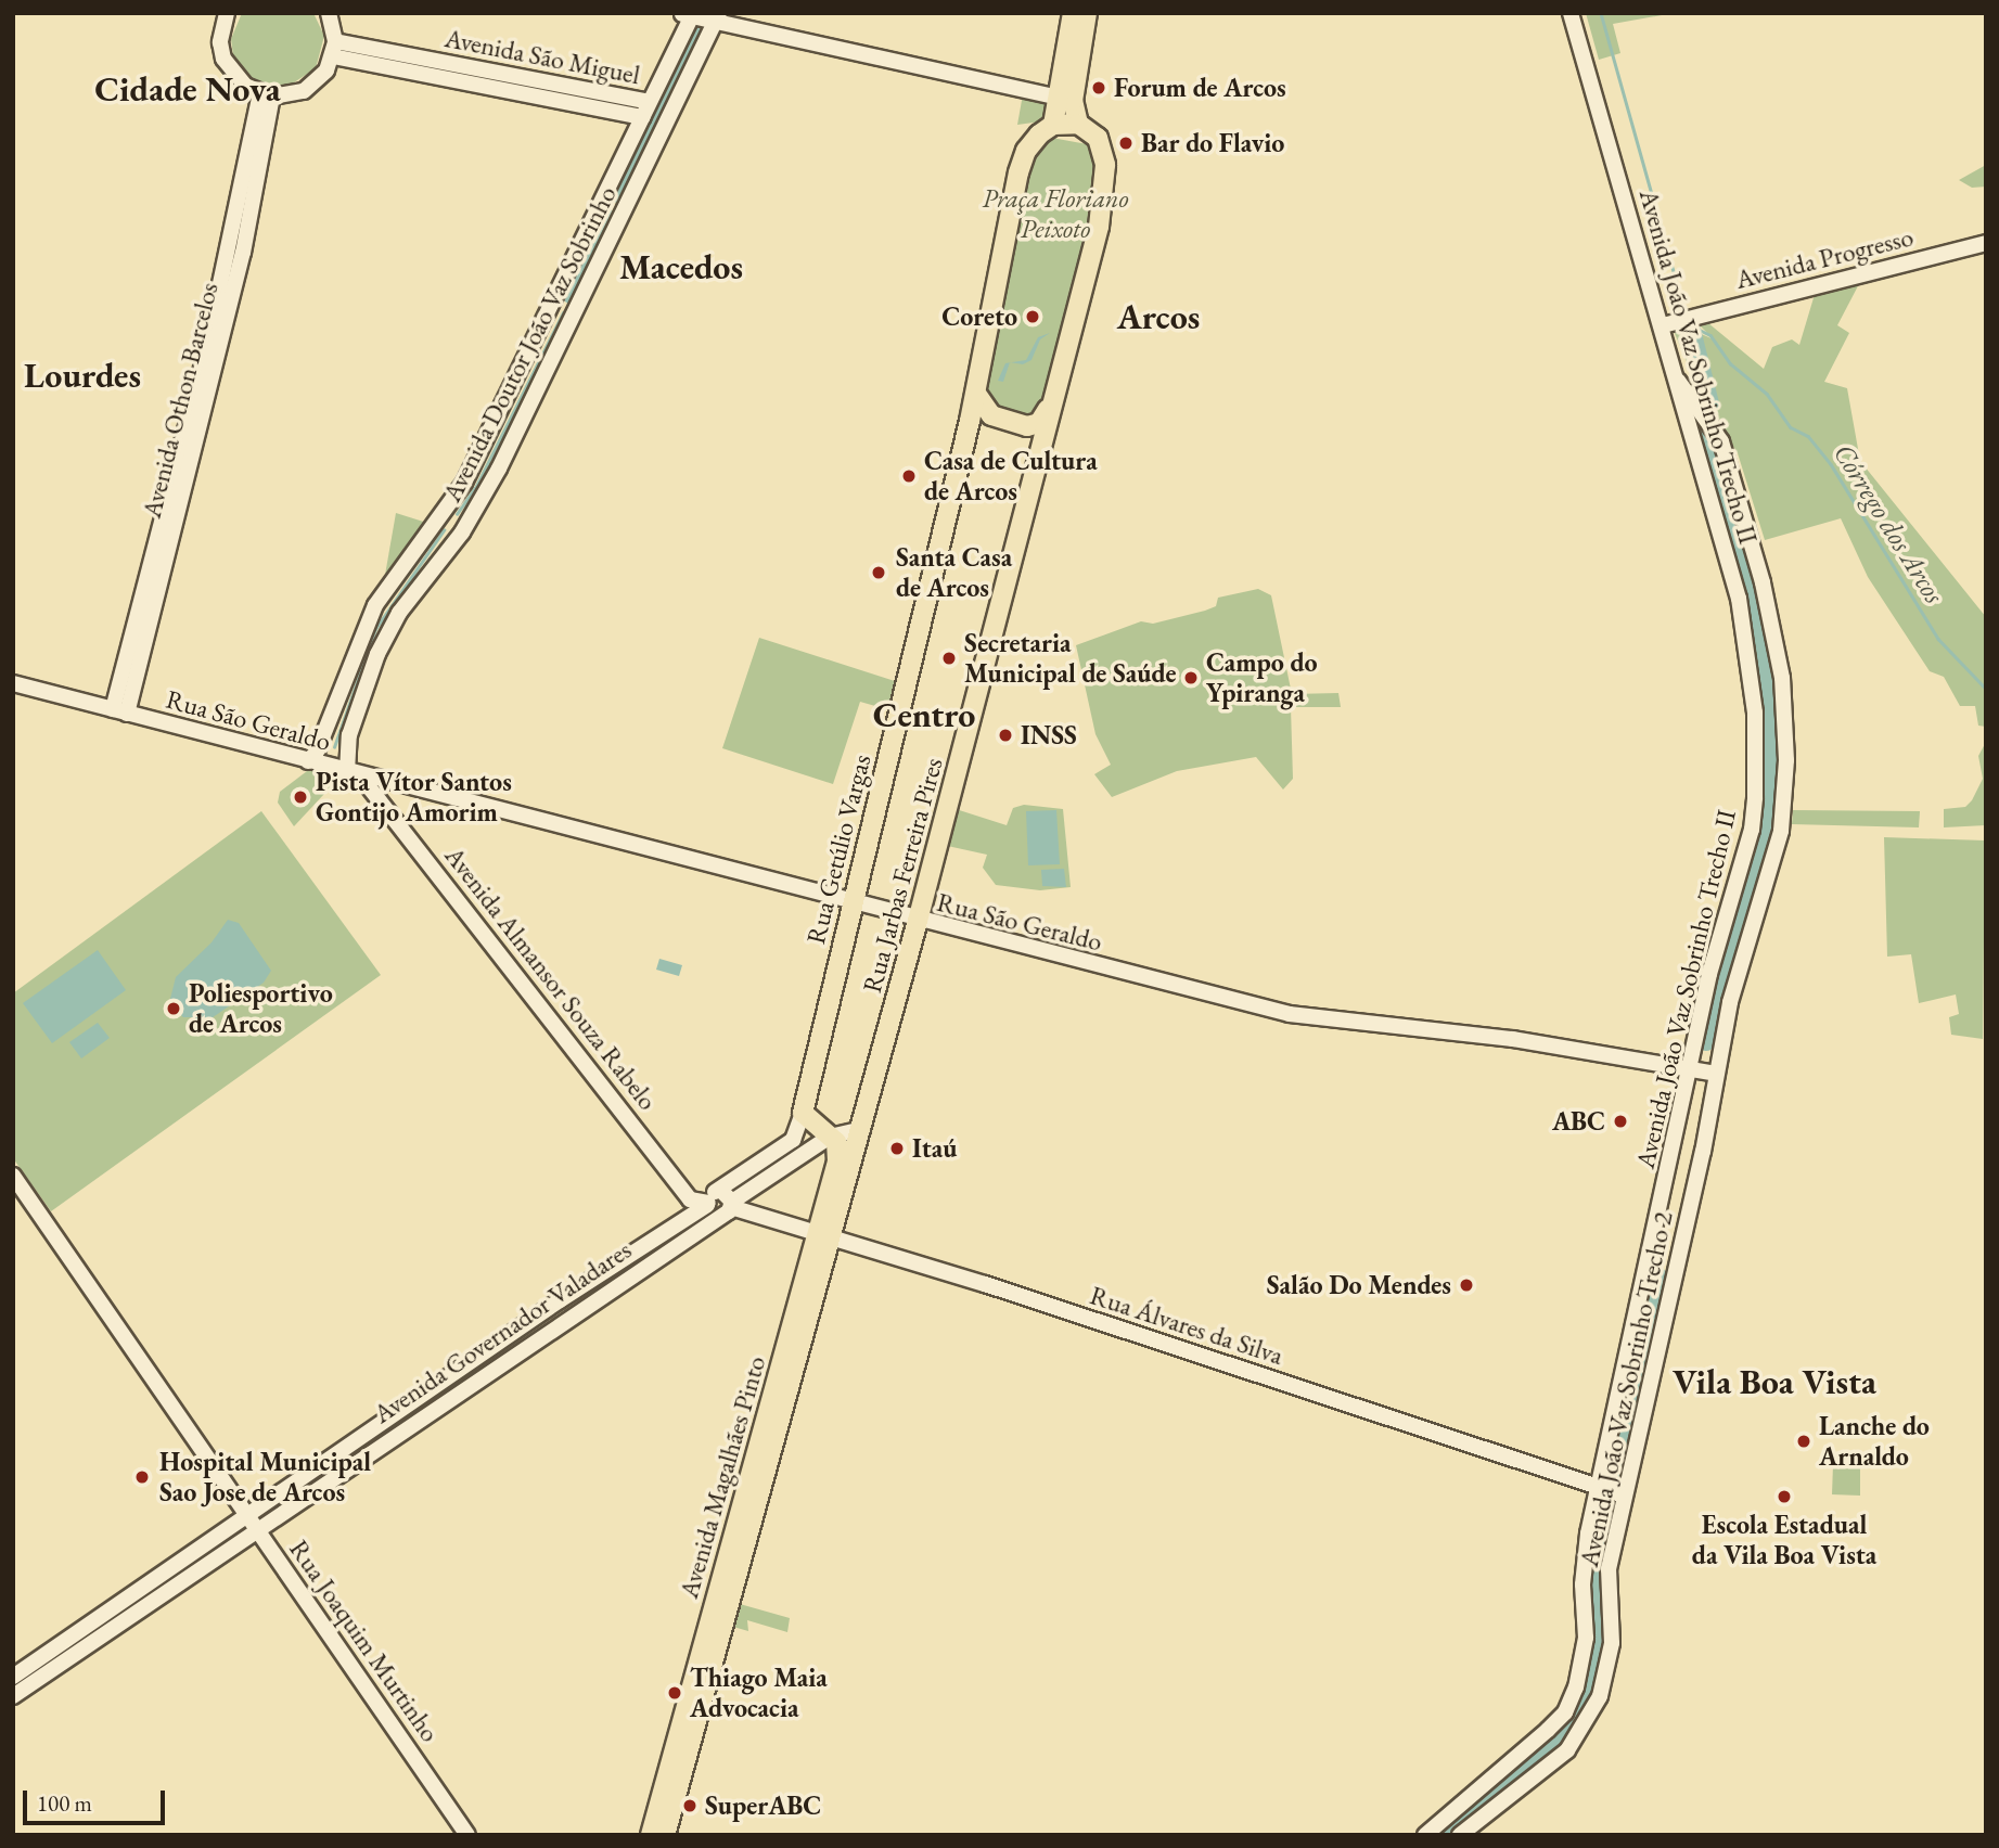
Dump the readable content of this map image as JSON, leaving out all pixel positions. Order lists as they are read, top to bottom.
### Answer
{
  "streets": {
    "main road": ["Rua Getúlio Vargas", "Rua Jarbas Ferreira Pires", "Avenida Magalhães Pinto"],
    "street": [
      "Avenida São Miguel",
      "Avenida Progresso",
      "Avenida Doutor João Vaz Sobrinho",
      "Avenida João Vaz Sobrinho Trecho II",
      "Avenida Othon Barcelos",
      "Rua São Geraldo",
      "Avenida Almansor Souza Rabelo",
      "Rua Álvares da Silva",
      "Avenida Governador Valadares",
      "Avenida João Vaz Sobrinho Trecho 2",
      "Rua Joaquim Murtinho"
    ]
  },
  "crossings": [
    ["Avenida São Miguel", "Avenida Doutor João Vaz Sobrinho"],
    ["Avenida Progresso", "Avenida João Vaz Sobrinho Trecho II"],
    ["Avenida Doutor João Vaz Sobrinho", "Rua São Geraldo"],
    ["Avenida Doutor João Vaz Sobrinho", "Avenida Almansor Souza Rabelo"],
    ["Avenida João Vaz Sobrinho Trecho II", "Rua São Geraldo"],
    ["Avenida João Vaz Sobrinho Trecho II", "Rua Álvares da Silva"],
    ["Avenida João Vaz Sobrinho Trecho II", "Avenida João Vaz Sobrinho Trecho 2"],
    ["Avenida Othon Barcelos", "Rua São Geraldo"],
    ["Rua São Geraldo", "Rua Getúlio Vargas"],
    ["Rua São Geraldo", "Rua Jarbas Ferreira Pires"],
    ["Rua São Geraldo", "Avenida Almansor Souza Rabelo"],
    ["Rua São Geraldo", "Avenida João Vaz Sobrinho Trecho 2"],
    ["Rua Getúlio Vargas", "Avenida Governador Valadares"],
    ["Rua Jarbas Ferreira Pires", "Avenida Governador Valadares"],
    ["Rua Jarbas Ferreira Pires", "Avenida Magalhães Pinto"],
    ["Avenida Almansor Souza Rabelo", "Rua Álvares da Silva"],
    ["Avenida Almansor Souza Rabelo", "Avenida Governador Valadares"],
    ["Rua Álvares da Silva", "Avenida Governador Valadares"],
    ["Rua Álvares da Silva", "Avenida João Vaz Sobrinho Trecho 2"],
    ["Rua Álvares da Silva", "Avenida Magalhães Pinto"],
    ["Avenida Governador Valadares", "Avenida Magalhães Pinto"],
    ["Avenida Governador Valadares", "Rua Joaquim Murtinho"]
  ],
  "districts": [
    "Cidade Nova",
    "Macedos",
    "Arcos",
    "Lourdes",
    "Centro",
    "Vila Boa Vista"
  ],
  "water": ["Córrego dos Arcos"],
  "parks": ["Praça Floriano Peixoto"],
  "places": [
    "Forum de Arcos",
    "Bar do Flavio",
    "Coreto",
    "Casa de Cultura de Arcos",
    "Santa Casa de Arcos",
    "Secretaria Municipal de Saúde",
    "Campo do Ypiranga",
    "INSS",
    "Pista Vítor Santos Gontijo Amorim",
    "Poliesportivo de Arcos",
    "ABC",
    "Itaú",
    "Salão Do Mendes",
    "Lanche do Arnaldo",
    "Hospital Municipal Sao Jose de Arcos",
    "Escola Estadual da Vila Boa Vista",
    "Thiago Maia Advocacia",
    "SuperABC"
  ],
  "scale_bar": "100 m"
}
